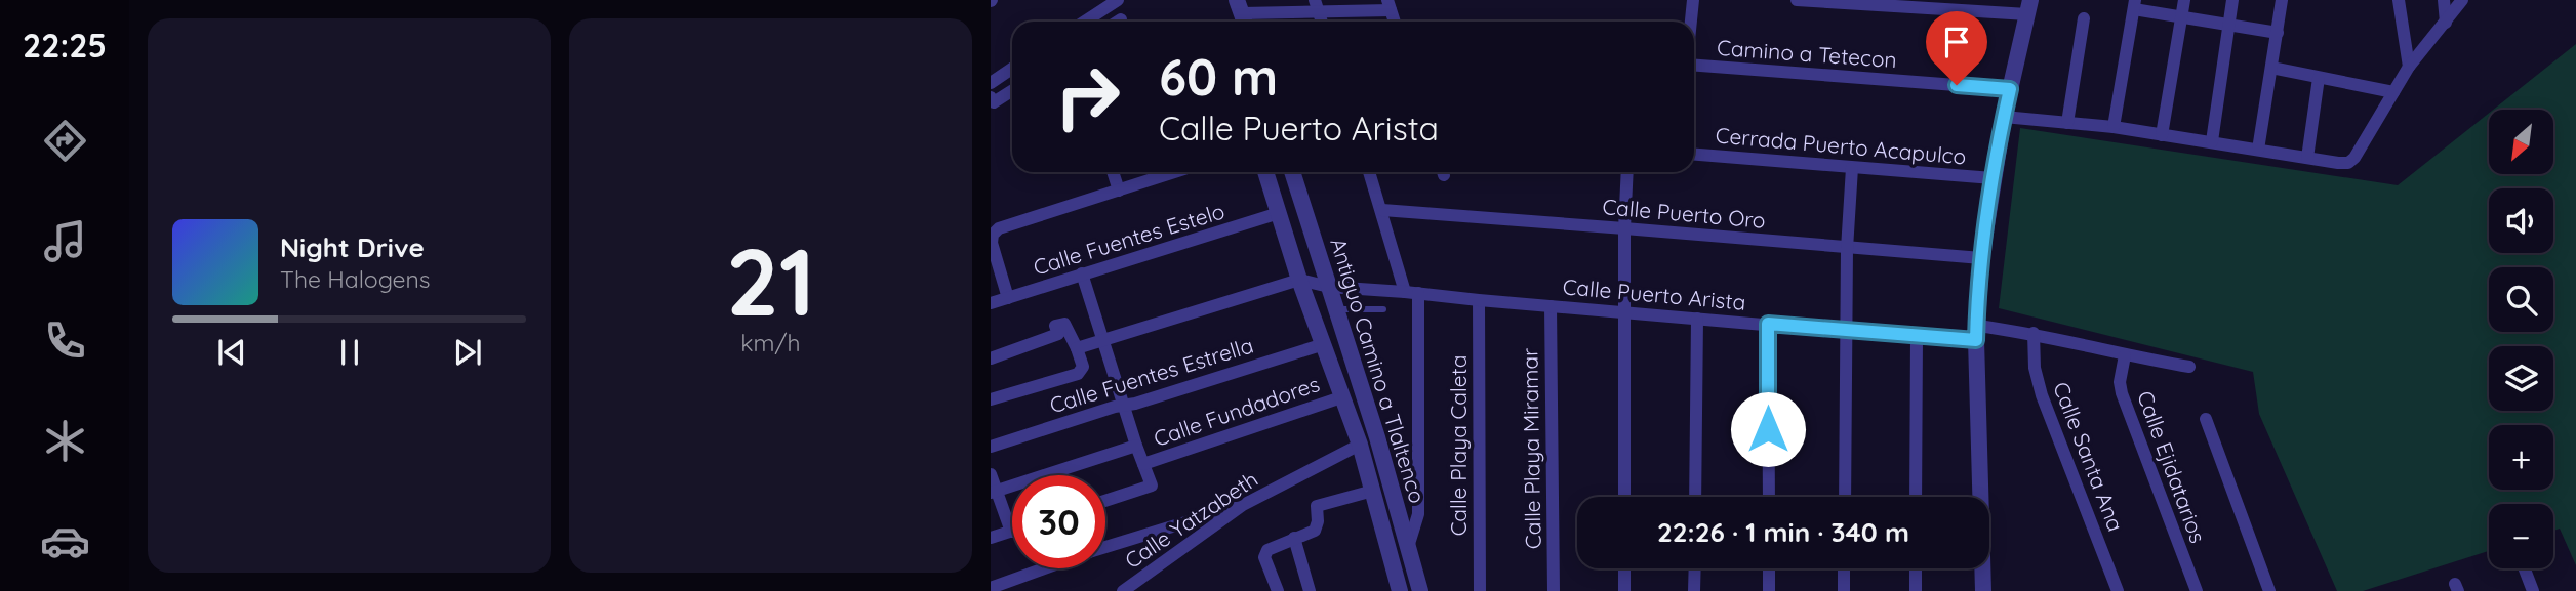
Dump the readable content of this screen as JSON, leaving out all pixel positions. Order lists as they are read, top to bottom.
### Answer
{
  "streets": {
    "street": [
      "Camino a Tetecon",
      "Cerrada Puerto Acapulco",
      "Calle Puerto Oro",
      "Calle Fuentes Estelo",
      "Calle Puerto Arista",
      "Antiguo Camino a Tlaltenco",
      "Calle Fuentes Estrella",
      "Calle Fundadores",
      "Calle Playa Caleta",
      "Calle Playa Miramar",
      "Calle Santa Ana",
      "Calle Ejidatarios",
      "Calle Yatzabeth"
    ]
  },
  "crossings": [
    ["Calle Puerto Arista", "Antiguo Camino a Tlaltenco"],
    ["Calle Puerto Arista", "Calle Playa Caleta"],
    ["Calle Puerto Arista", "Calle Playa Miramar"],
    ["Calle Puerto Arista", "Calle Santa Ana"],
    ["Calle Puerto Arista", "Calle Ejidatarios"]
  ],
  "north": "bottom left",
  "page": {
    "tabs": "22:25",
    "tile": ["21", "km/h"],
    "turn": ["60 m", "Calle Puerto Arista"],
    "map_buttons": ["+", "−"],
    "song": ["Night Drive", "The Halogens"],
    "limit": "30",
    "trip": "22:26 · 1 min · 340 m"
  }
}
